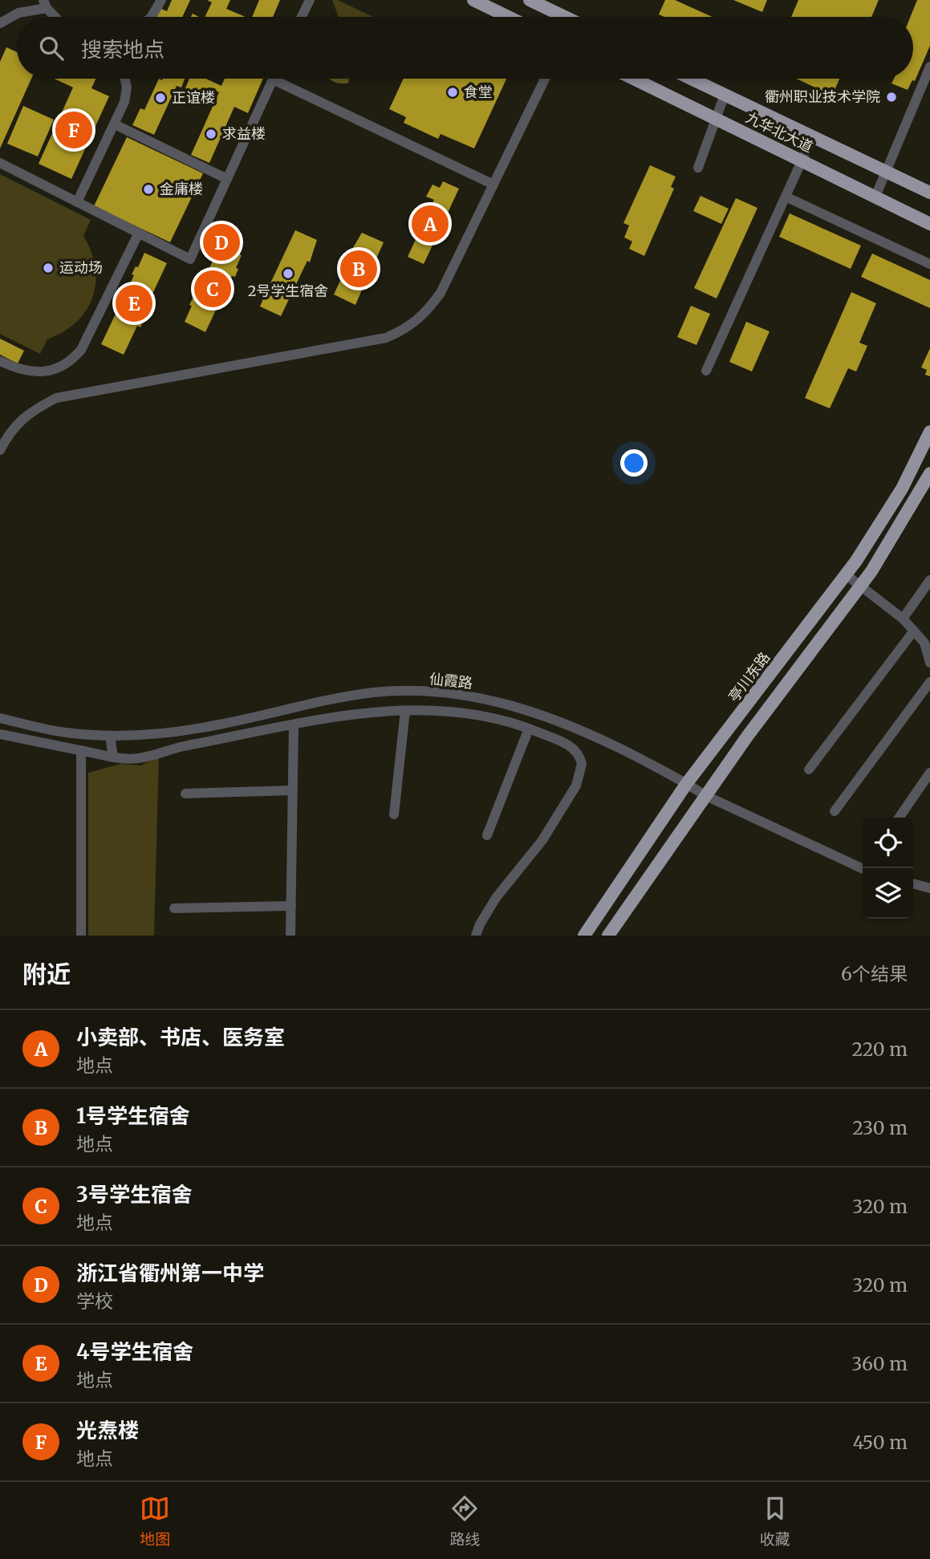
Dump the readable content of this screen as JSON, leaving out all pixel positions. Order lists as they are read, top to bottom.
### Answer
{
  "streets": {
    "main road": ["九华北大道", "亭川东路"],
    "street": ["仙霞路"]
  },
  "crossings": [
    ["亭川东路", "仙霞路"]
  ],
  "places": [
    "食堂",
    "衢州职业技术学院",
    "正谊楼",
    "求益楼",
    "金庸楼",
    "运动场",
    "2号学生宿舍"
  ],
  "page": {
    "search": "搜索地点",
    "pins": [
      "F",
      "A",
      "D",
      "B",
      "C",
      "E"
    ],
    "heading": ["附近", "6个结果"],
    "list": [
      {
        "mark": "A",
        "name": "小卖部、书店、医务室",
        "note": "地点",
        "value": "220 m"
      },
      {
        "mark": "B",
        "name": "1号学生宿舍",
        "note": "地点",
        "value": "230 m"
      },
      {
        "mark": "C",
        "name": "3号学生宿舍",
        "note": "地点",
        "value": "320 m"
      },
      {
        "mark": "D",
        "name": "浙江省衢州第一中学",
        "note": "学校",
        "value": "320 m"
      },
      {
        "mark": "E",
        "name": "4号学生宿舍",
        "note": "地点",
        "value": "360 m"
      },
      {
        "mark": "F",
        "name": "光焘楼",
        "note": "地点",
        "value": "450 m"
      }
    ],
    "nav": ["地图", "路线", "收藏"]
  }
}
